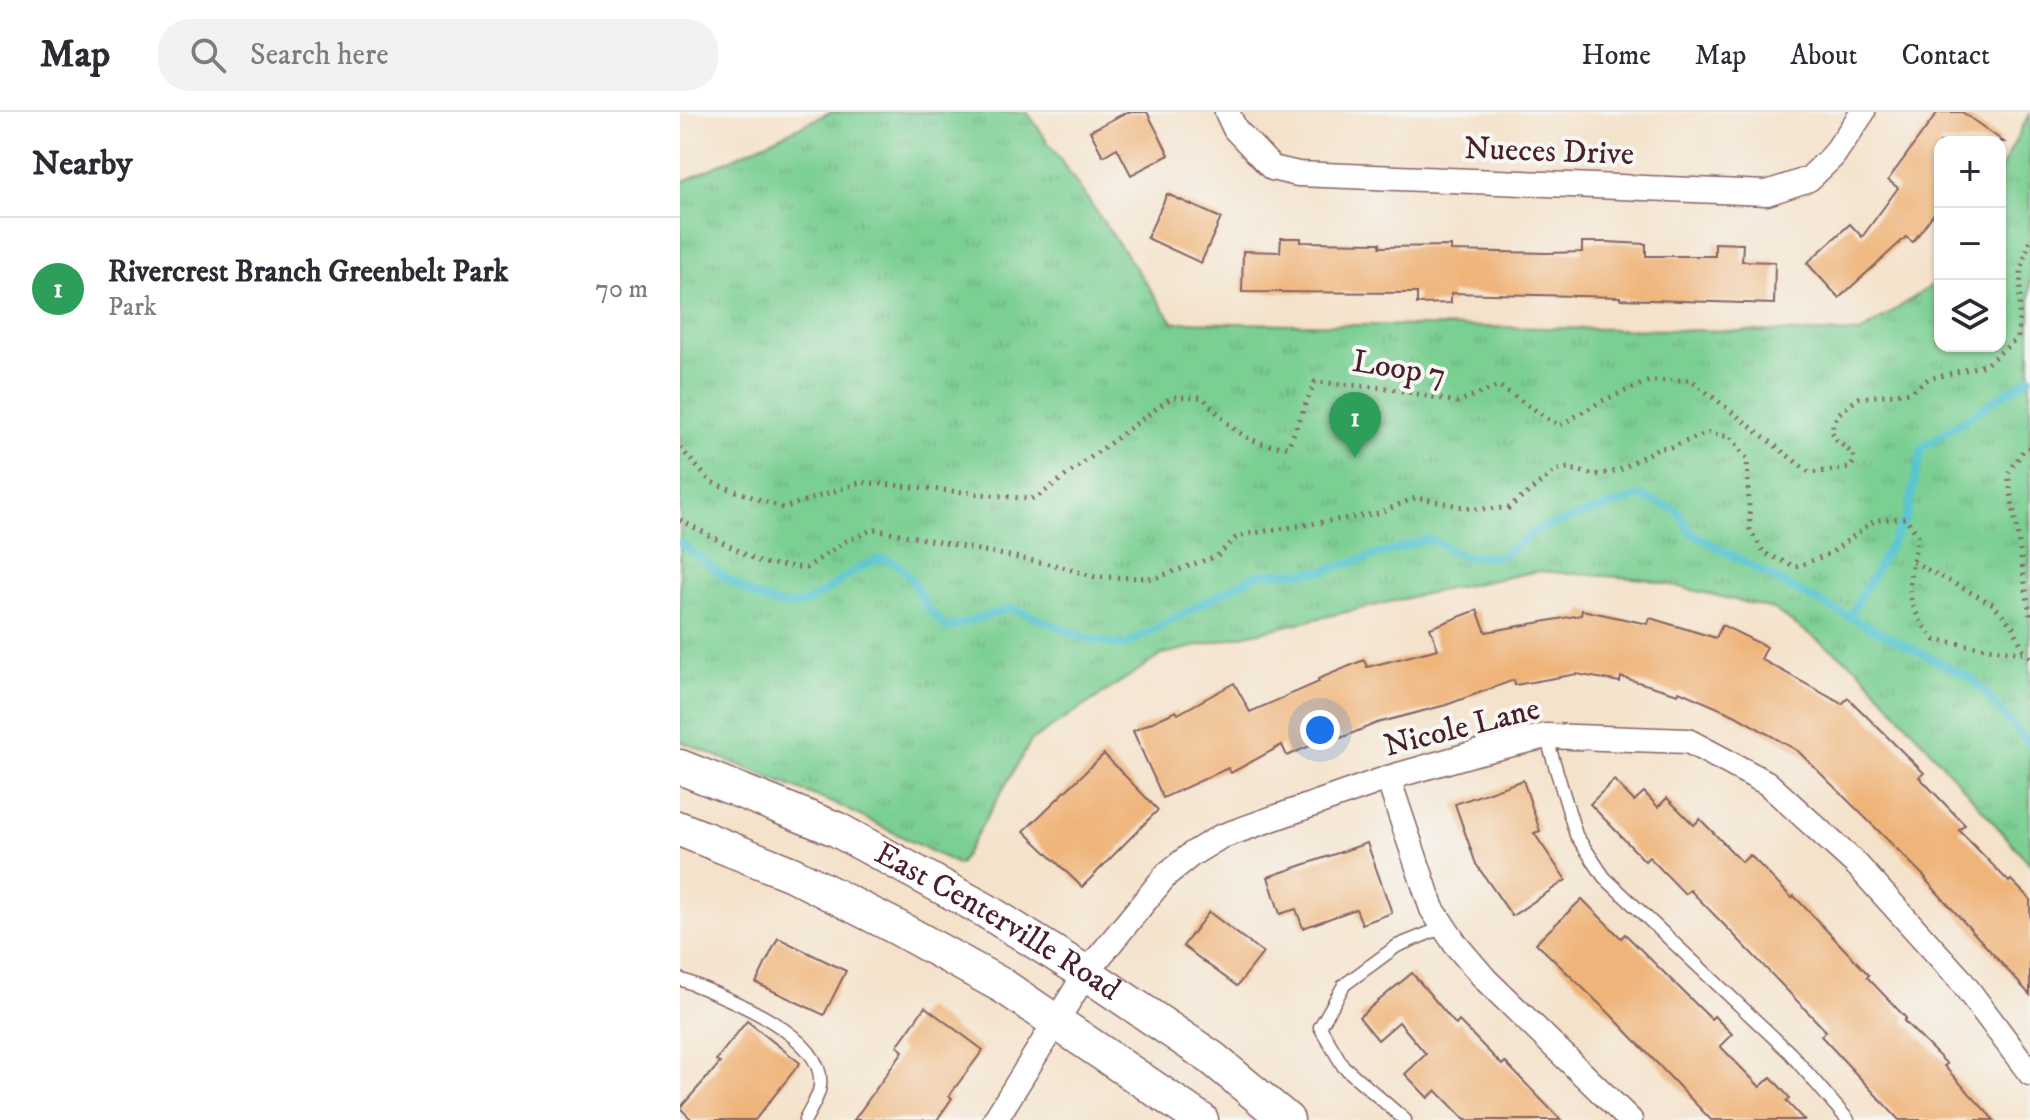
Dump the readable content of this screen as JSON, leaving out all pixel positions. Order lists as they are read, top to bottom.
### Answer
{
  "streets": {
    "main road": ["East Centerville Road"],
    "street": ["Nueces Drive", "Nicole Lane"],
    "path": ["Loop 7"]
  },
  "crossings": [
    ["Nicole Lane", "East Centerville Road"]
  ],
  "page": {
    "header": "Map",
    "search": "Search here",
    "nav": [
      "Home",
      "Map",
      "About",
      "Contact"
    ],
    "heading": "Nearby",
    "map_buttons": ["+", "−"],
    "list": [
      {
        "mark": "1",
        "name": "Rivercrest Branch Greenbelt Park",
        "note": "Park",
        "value": "70 m"
      }
    ],
    "pins": "1"
  }
}
